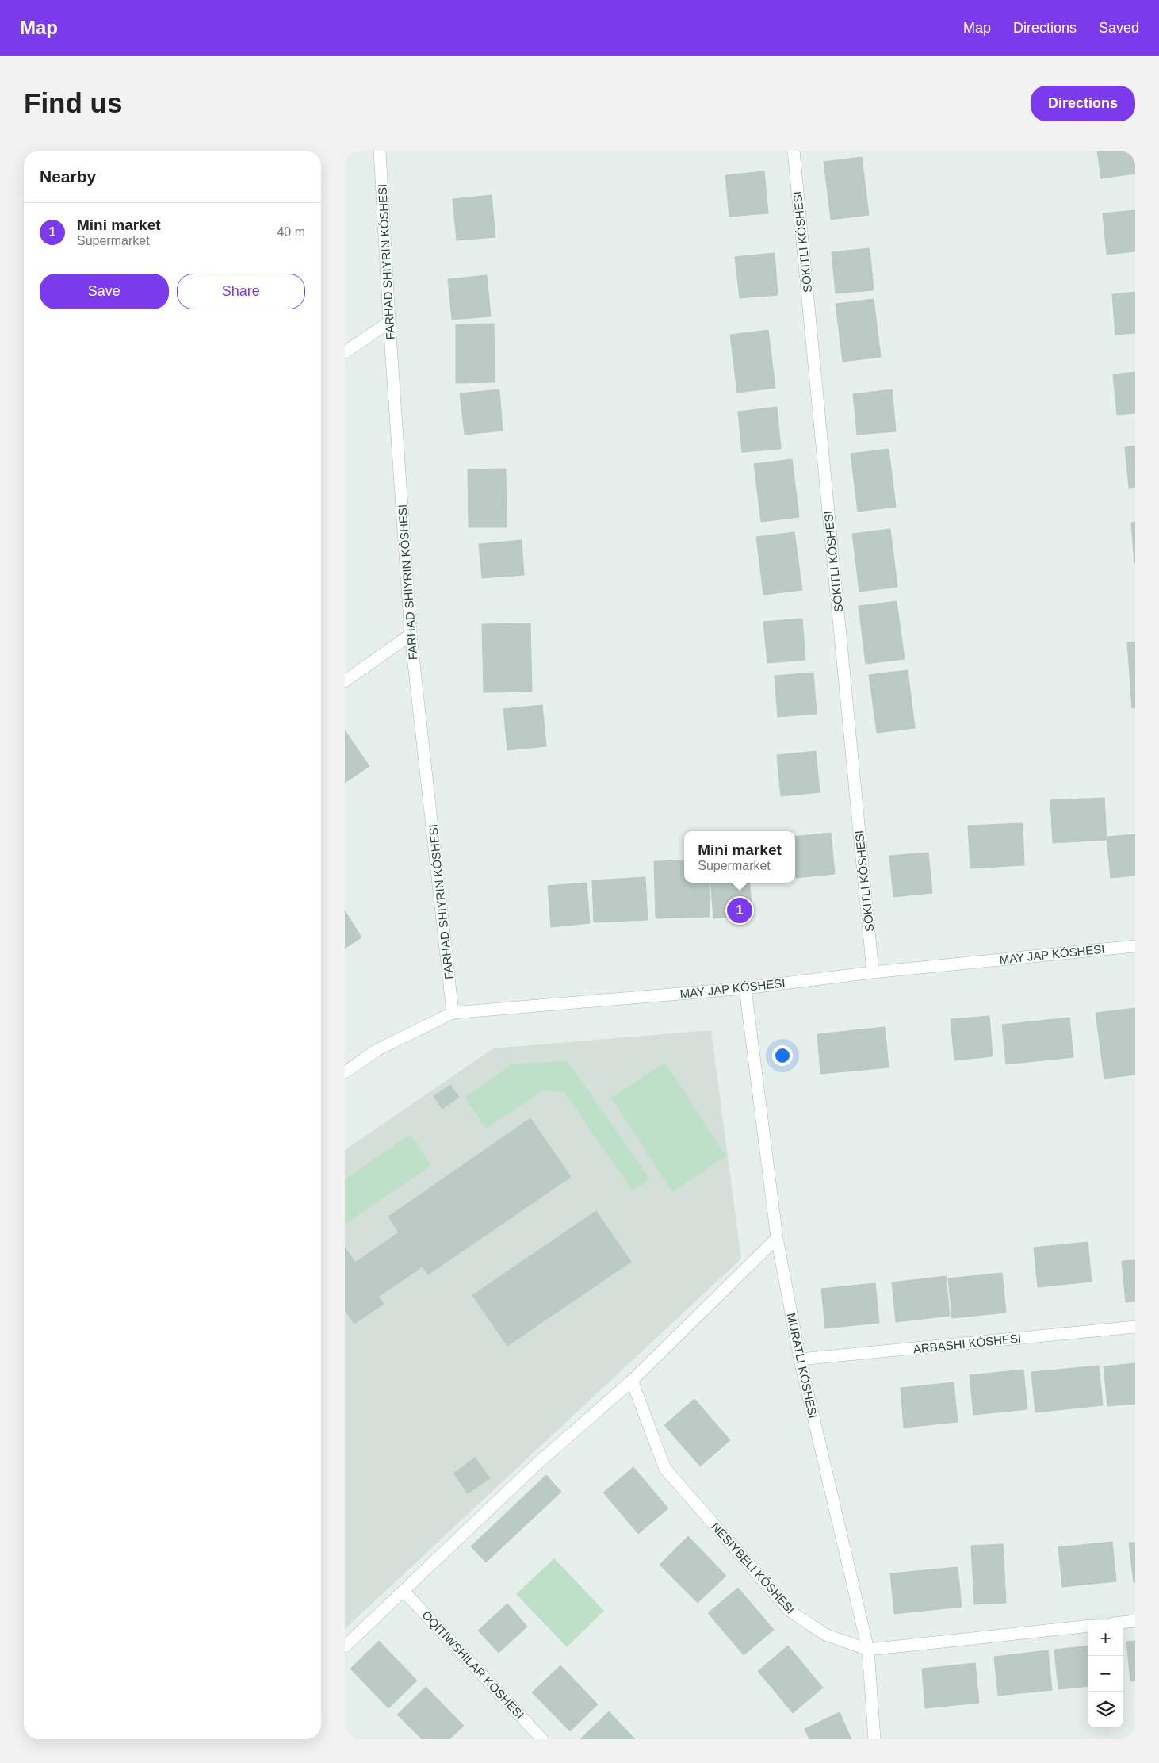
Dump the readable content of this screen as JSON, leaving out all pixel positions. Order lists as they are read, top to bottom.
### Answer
{
  "streets": {
    "street": [
      "SÓKITLI KÓSHESI",
      "FARHAD SHIYRIN KÓSHESI",
      "MAY JAP KÓSHESI",
      "NESIYBELI KÓSHESI"
    ]
  },
  "crossings": [
    ["SÓKITLI KÓSHESI", "MAY JAP KÓSHESI"],
    ["FARHAD SHIYRIN KÓSHESI", "MAY JAP KÓSHESI"]
  ],
  "page": {
    "header": "Map",
    "nav": ["Map", "Directions", "Saved"],
    "buttons": [
      "Directions",
      ["Save", "Share"]
    ],
    "title": "Find us",
    "heading": "Nearby",
    "list": [
      {
        "mark": "1",
        "name": "Mini market",
        "note": "Supermarket",
        "value": "40 m"
      }
    ],
    "popup": ["Mini market", "Supermarket"],
    "pins": "1",
    "map_buttons": ["+", "−"]
  }
}
